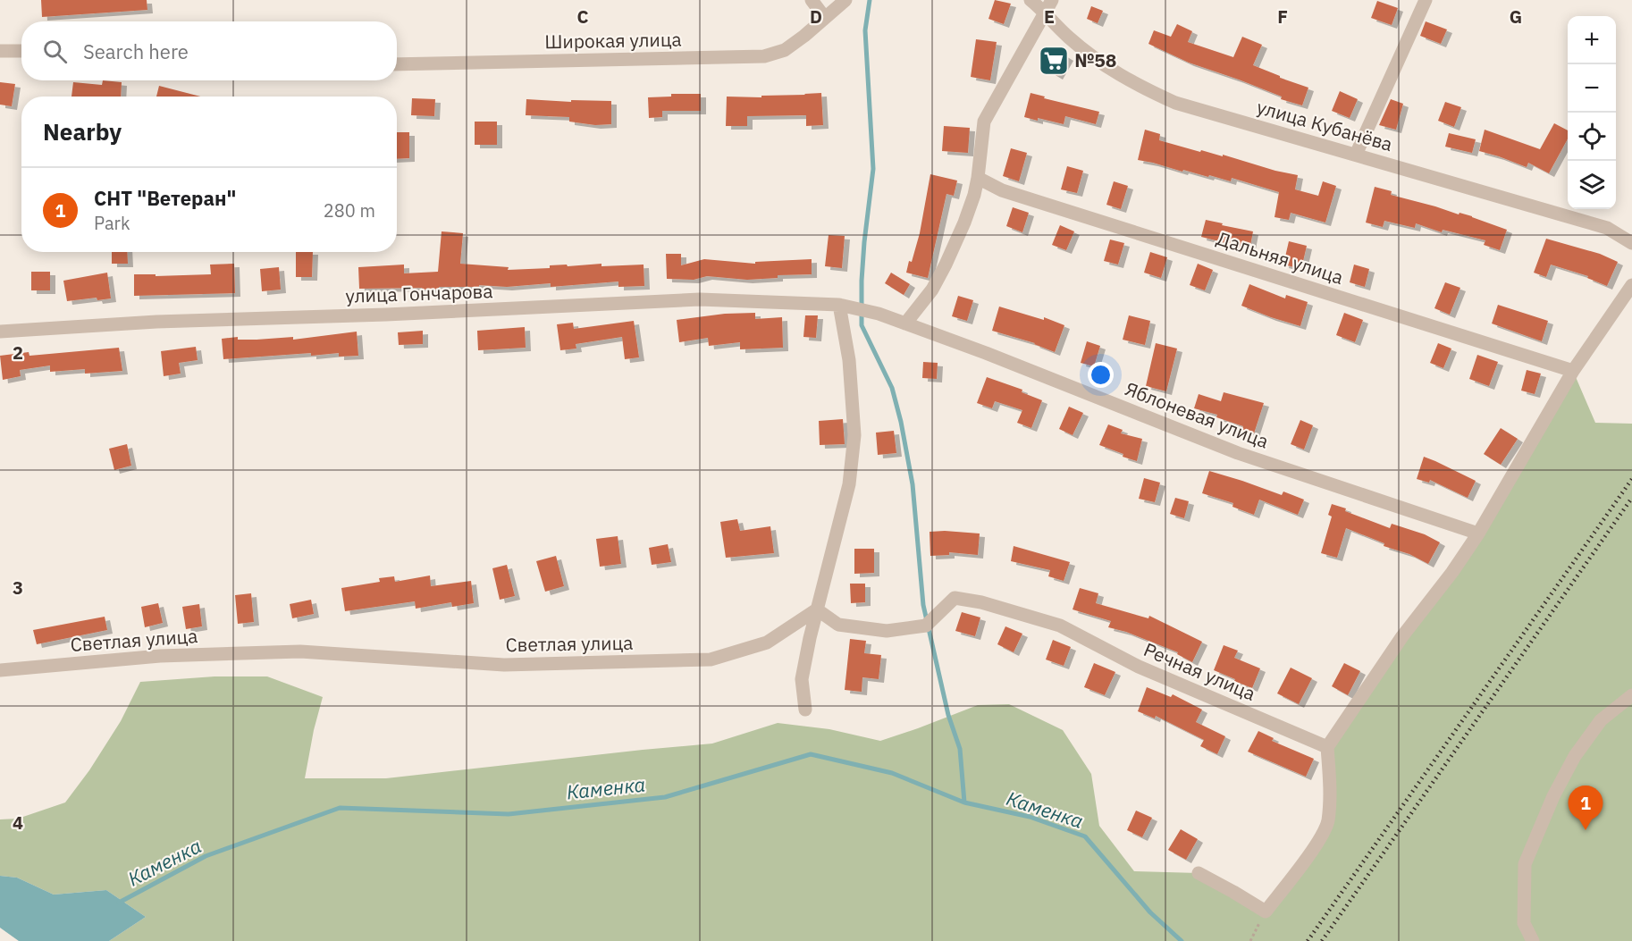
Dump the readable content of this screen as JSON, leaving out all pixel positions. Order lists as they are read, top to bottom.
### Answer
{
  "streets": {
    "street": [
      "Широкая улица",
      "улица Кубанёва",
      "Дальняя улица",
      "улица Гончарова",
      "Яблоневая улица",
      "Светлая улица",
      "Речная улица"
    ]
  },
  "crossings": [
    ["улица Гончарова", "Яблоневая улица"],
    ["Светлая улица", "Речная улица"]
  ],
  "water": ["Каменка"],
  "places": {
    "supermarket": ["№58"]
  },
  "page": {
    "map_buttons": ["+", "−"],
    "search": "Search here",
    "heading": "Nearby",
    "list": [
      {
        "mark": "1",
        "name": "СНТ \"Ветеран\"",
        "note": "Park",
        "value": "280 m"
      }
    ],
    "pins": "1"
  },
  "grid": {
    "columns": [
      "C",
      "D",
      "E",
      "F",
      "G"
    ],
    "rows": ["2", "3", "4"]
  }
}
